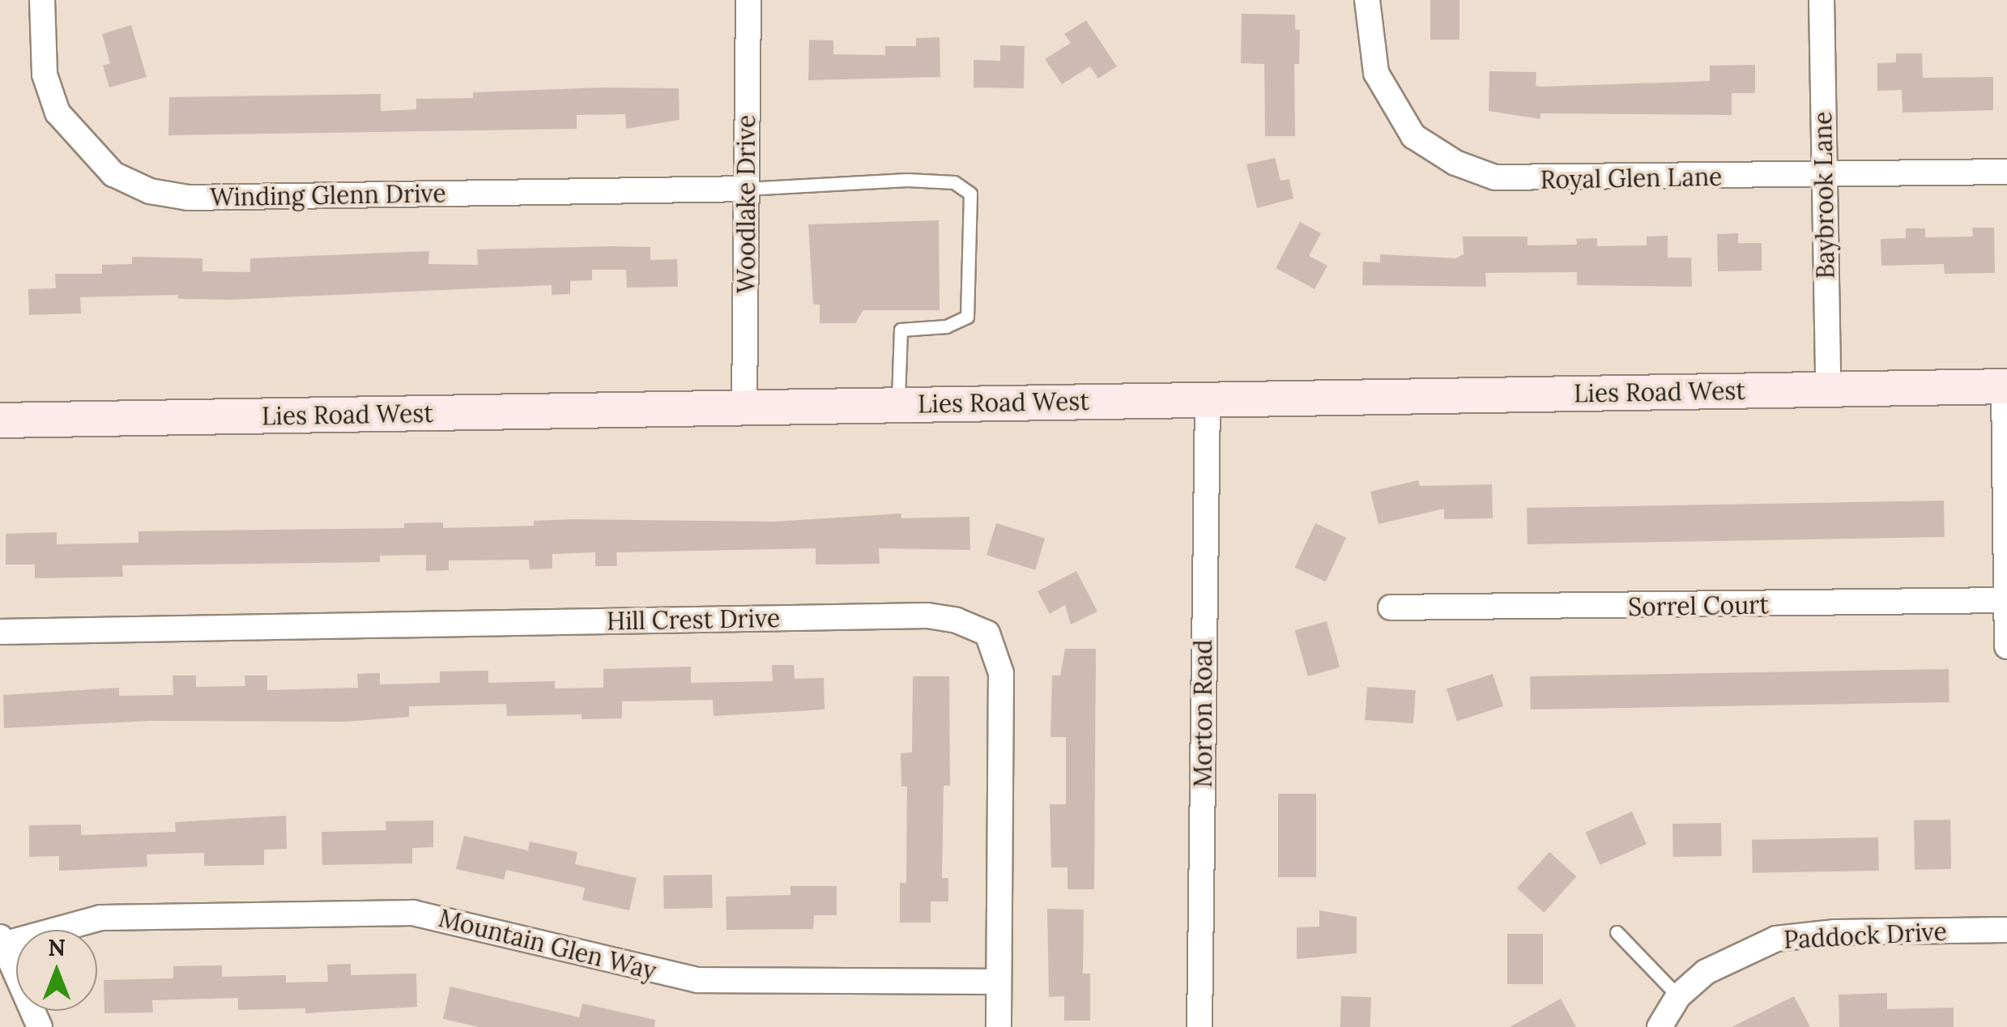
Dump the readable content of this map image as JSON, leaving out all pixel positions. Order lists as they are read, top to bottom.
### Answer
{
  "streets": {
    "street": [
      "Royal Glen Lane",
      "Winding Glenn Drive",
      "Baybrook Lane",
      "Woodlake Drive",
      "Lies Road West",
      "Sorrel Court",
      "Hill Crest Drive",
      "Morton Road",
      "Paddock Drive",
      "Mountain Glen Way"
    ]
  },
  "crossings": [
    ["Royal Glen Lane", "Baybrook Lane"],
    ["Winding Glenn Drive", "Woodlake Drive"],
    ["Baybrook Lane", "Lies Road West"],
    ["Woodlake Drive", "Lies Road West"],
    ["Lies Road West", "Morton Road"],
    ["Hill Crest Drive", "Mountain Glen Way"]
  ],
  "north": "top"
}
